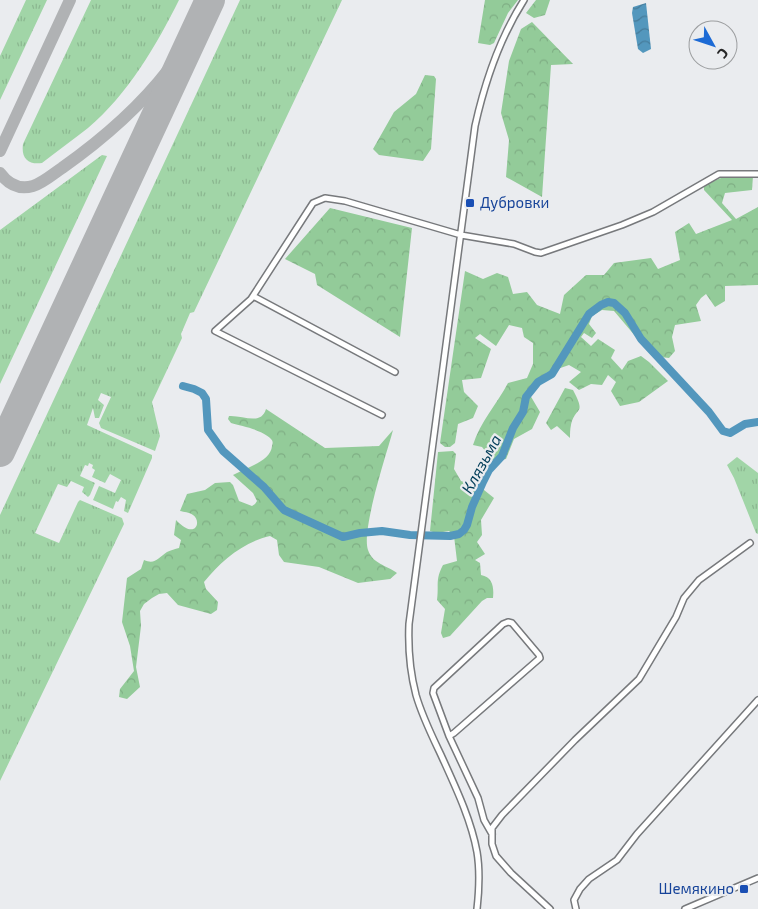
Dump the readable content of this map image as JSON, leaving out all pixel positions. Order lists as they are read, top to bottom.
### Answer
{
  "water": ["Клязьма"],
  "places": {
    "transit": ["Дубровки", "Шемякино"]
  },
  "north": "bottom right"
}
